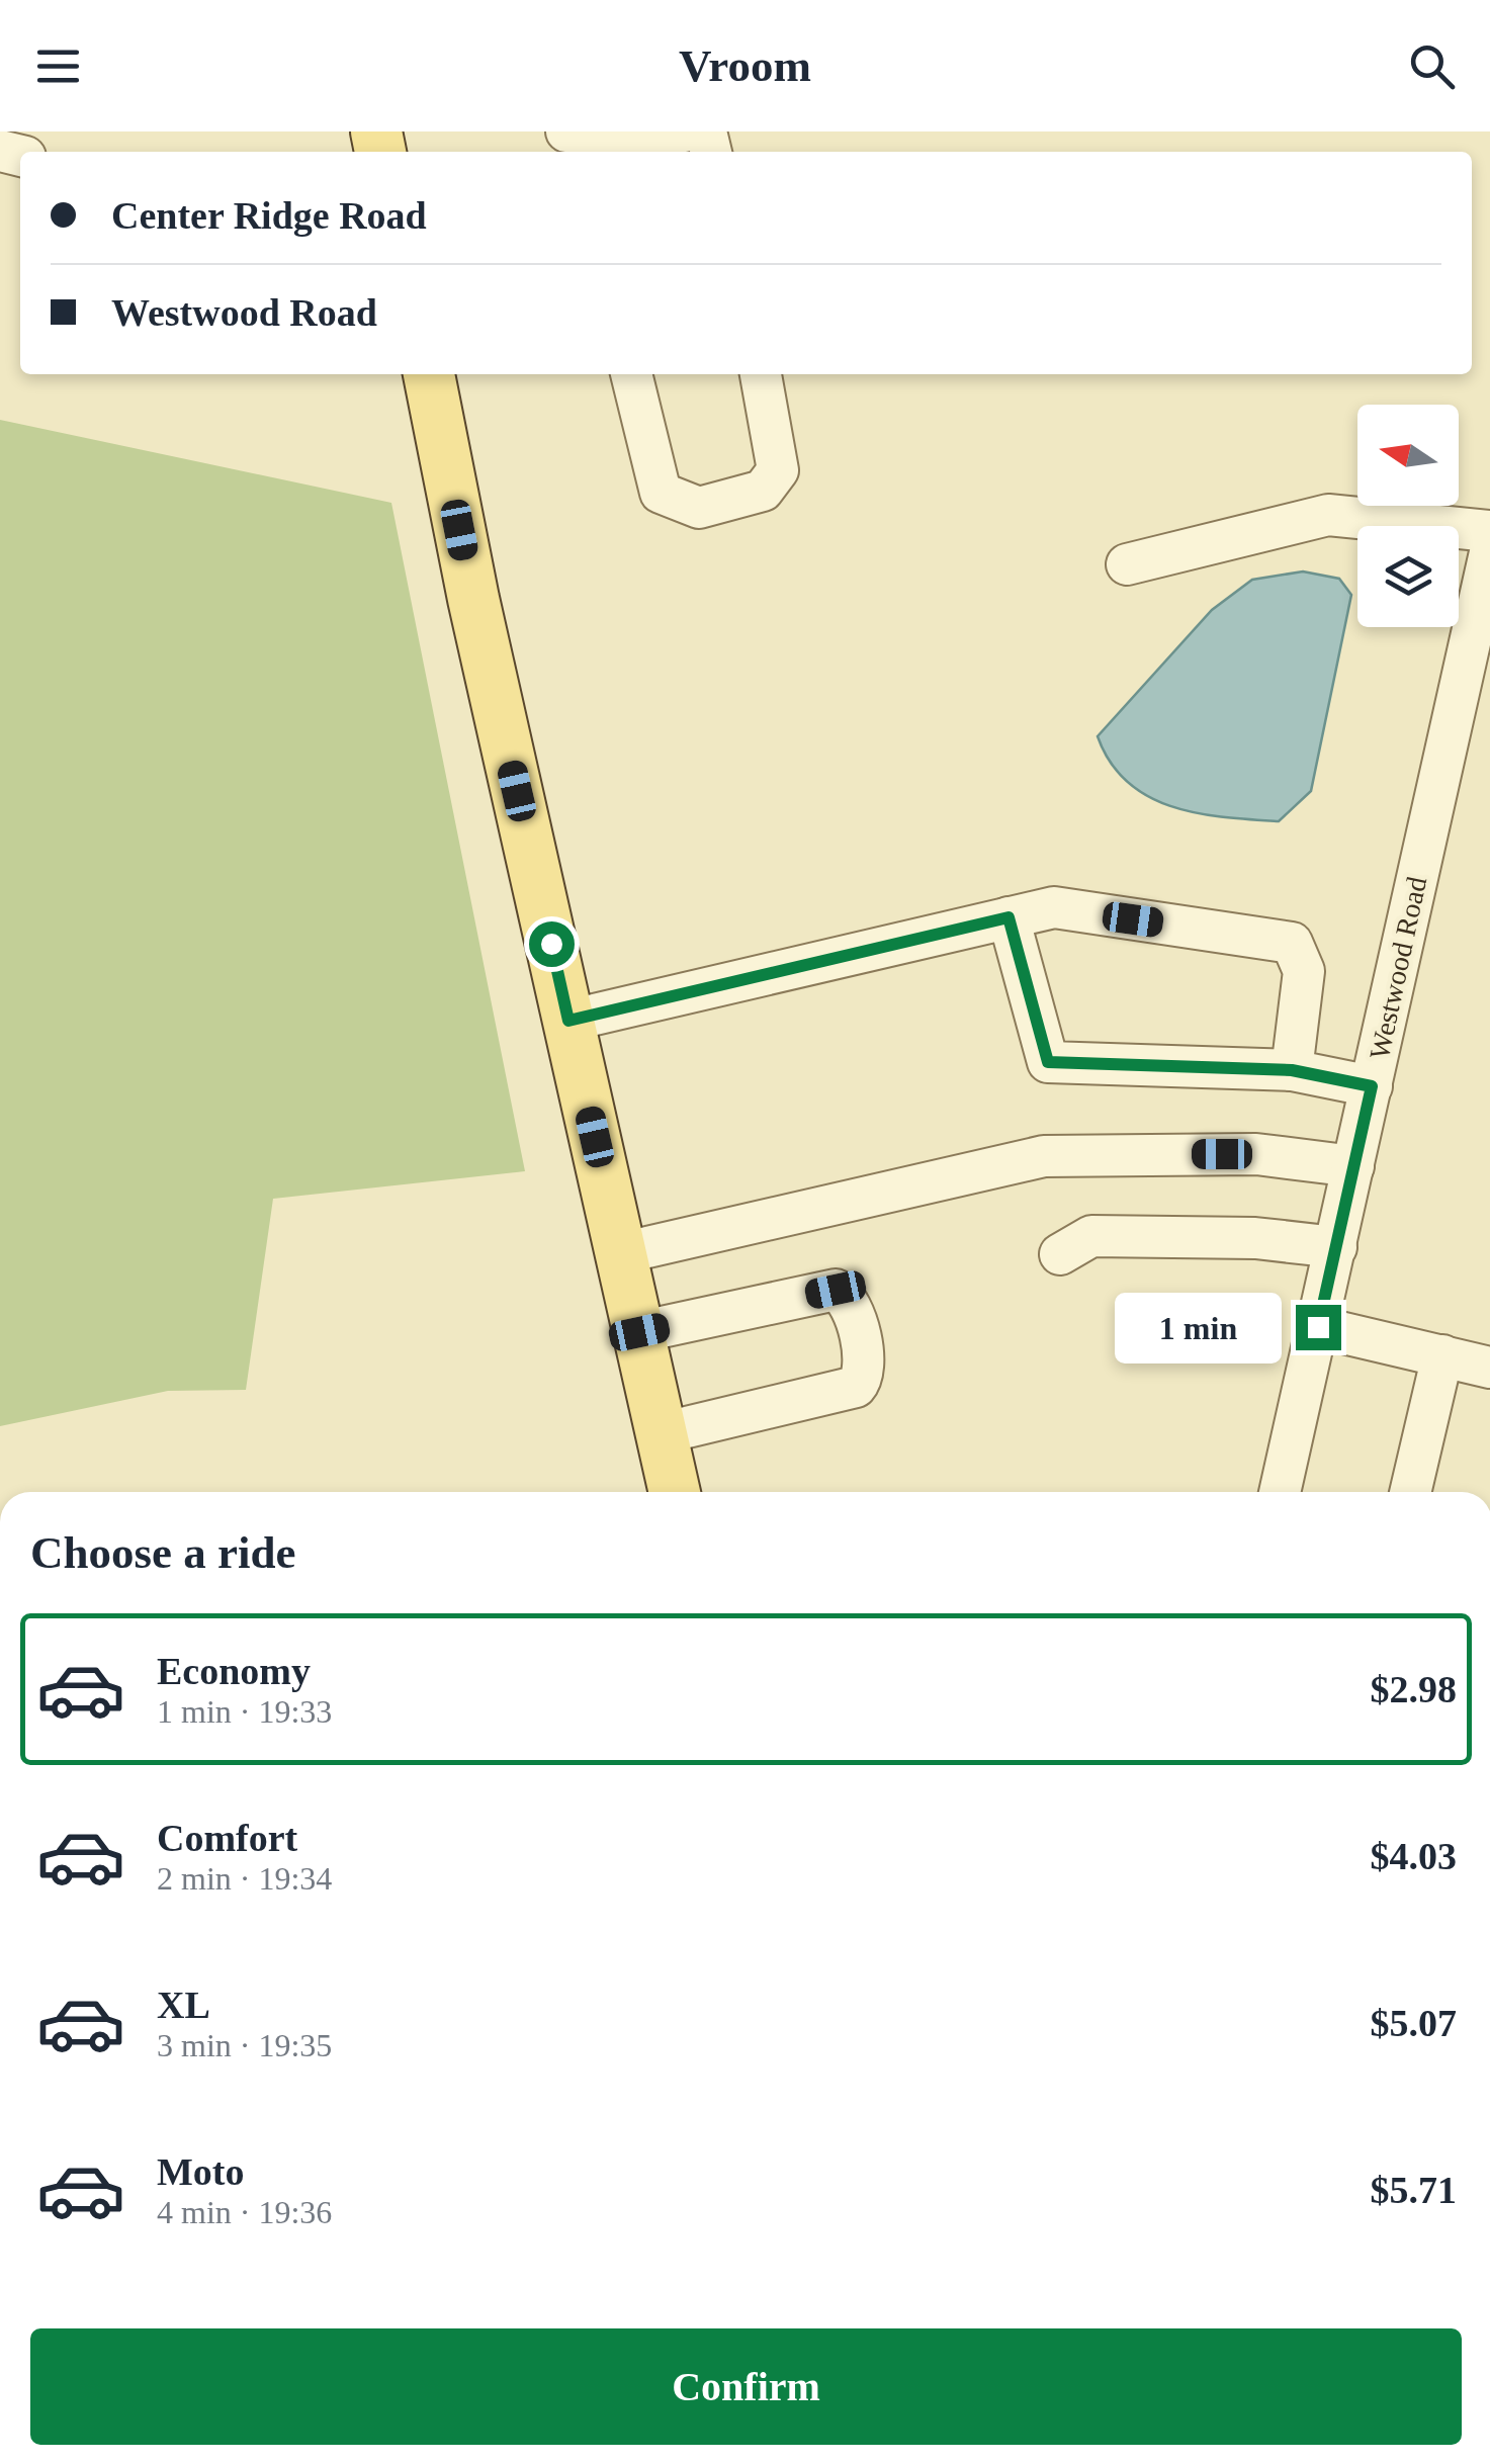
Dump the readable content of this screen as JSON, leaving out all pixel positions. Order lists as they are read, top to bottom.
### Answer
{
  "streets": {
    "street": ["Westwood Road"]
  },
  "north": "left",
  "page": {
    "header": "Vroom",
    "banner": ["Center Ridge Road", "Westwood Road"],
    "bubble": "1 min",
    "heading": "Choose a ride",
    "list": [
      {
        "name": "Economy",
        "note": "1 min · 19:33",
        "value": "$2.98"
      },
      {
        "name": "Comfort",
        "note": "2 min · 19:34",
        "value": "$4.03"
      },
      {
        "name": "XL",
        "note": "3 min · 19:35",
        "value": "$5.07"
      },
      {
        "name": "Moto",
        "note": "4 min · 19:36",
        "value": "$5.71"
      }
    ],
    "buttons": "Confirm"
  }
}
